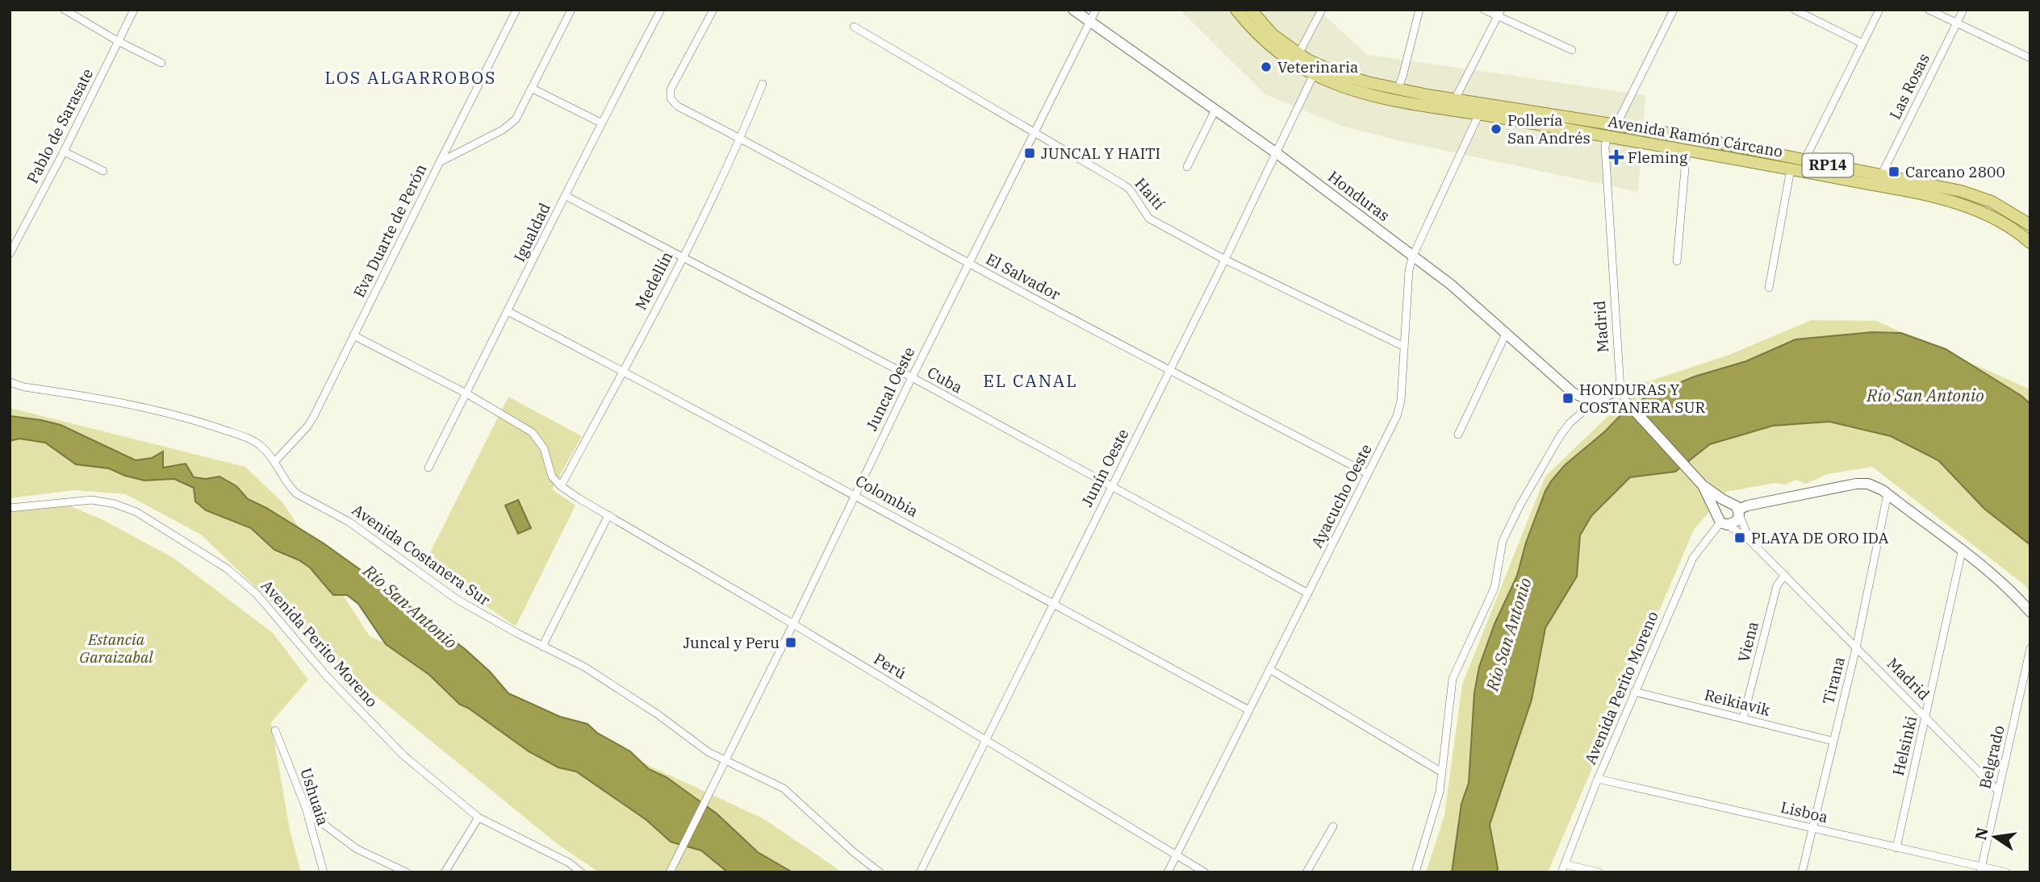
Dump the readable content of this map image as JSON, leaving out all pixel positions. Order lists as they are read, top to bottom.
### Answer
{
  "streets": {
    "main road": [
      "Avenida Ramón Cárcano",
      "RP14",
      "Honduras",
      "Madrid"
    ],
    "street": [
      "Las Rosas",
      "Pablo de Sarasate",
      "Haití",
      "Eva Duarte de Perón",
      "Igualdad",
      "El Salvador",
      "Medellín",
      "Cuba",
      "Juncal Oeste",
      "Junín Oeste",
      "Colombia",
      "Ayacucho Oeste",
      "Avenida Costanera Sur",
      "Viena",
      "Avenida Perito Moreno",
      "Perú",
      "Tirana",
      "Reikiavik",
      "Helsinki",
      "Belgrado",
      "Ushuaia",
      "Lisboa"
    ]
  },
  "crossings": [
    ["Las Rosas", "Avenida Ramón Cárcano"],
    ["Avenida Ramón Cárcano", "Madrid"],
    ["Avenida Ramón Cárcano", "Junín Oeste"],
    ["Avenida Ramón Cárcano", "Ayacucho Oeste"],
    ["Haití", "Juncal Oeste"],
    ["Haití", "Junín Oeste"],
    ["Haití", "Ayacucho Oeste"],
    ["Honduras", "Juncal Oeste"],
    ["Honduras", "Junín Oeste"],
    ["Honduras", "Ayacucho Oeste"],
    ["Eva Duarte de Perón", "Avenida Costanera Sur"],
    ["Igualdad", "Cuba"],
    ["Igualdad", "Colombia"],
    ["El Salvador", "Medellín"],
    ["El Salvador", "Juncal Oeste"],
    ["El Salvador", "Junín Oeste"],
    ["El Salvador", "Ayacucho Oeste"],
    ["Medellín", "Cuba"],
    ["Medellín", "Colombia"],
    ["Medellín", "Perú"],
    ["Madrid", "Viena"],
    ["Madrid", "Avenida Perito Moreno"],
    ["Madrid", "Tirana"],
    ["Madrid", "Helsinki"],
    ["Madrid", "Belgrado"],
    ["Cuba", "Juncal Oeste"],
    ["Cuba", "Junín Oeste"],
    ["Cuba", "Ayacucho Oeste"],
    ["Juncal Oeste", "Colombia"],
    ["Juncal Oeste", "Avenida Costanera Sur"],
    ["Juncal Oeste", "Perú"],
    ["Junín Oeste", "Colombia"],
    ["Junín Oeste", "Perú"],
    ["Colombia", "Ayacucho Oeste"],
    ["Ayacucho Oeste", "Perú"],
    ["Viena", "Reikiavik"],
    ["Avenida Perito Moreno", "Reikiavik"],
    ["Avenida Perito Moreno", "Lisboa"],
    ["Tirana", "Reikiavik"],
    ["Tirana", "Lisboa"],
    ["Helsinki", "Lisboa"],
    ["Belgrado", "Lisboa"]
  ],
  "districts": ["LOS ALGARROBOS", "EL CANAL"],
  "water": ["Río San Antonio"],
  "parks": ["Estancia Garaizabal"],
  "places": {
    "other": ["Veterinaria", "Pollería San Andrés"],
    "transit": [
      "JUNCAL Y HAITI",
      "Carcano 2800",
      "HONDURAS Y COSTANERA SUR",
      "PLAYA DE ORO IDA",
      "Juncal y Peru"
    ],
    "health": ["Fleming"]
  },
  "north": "left"
}
